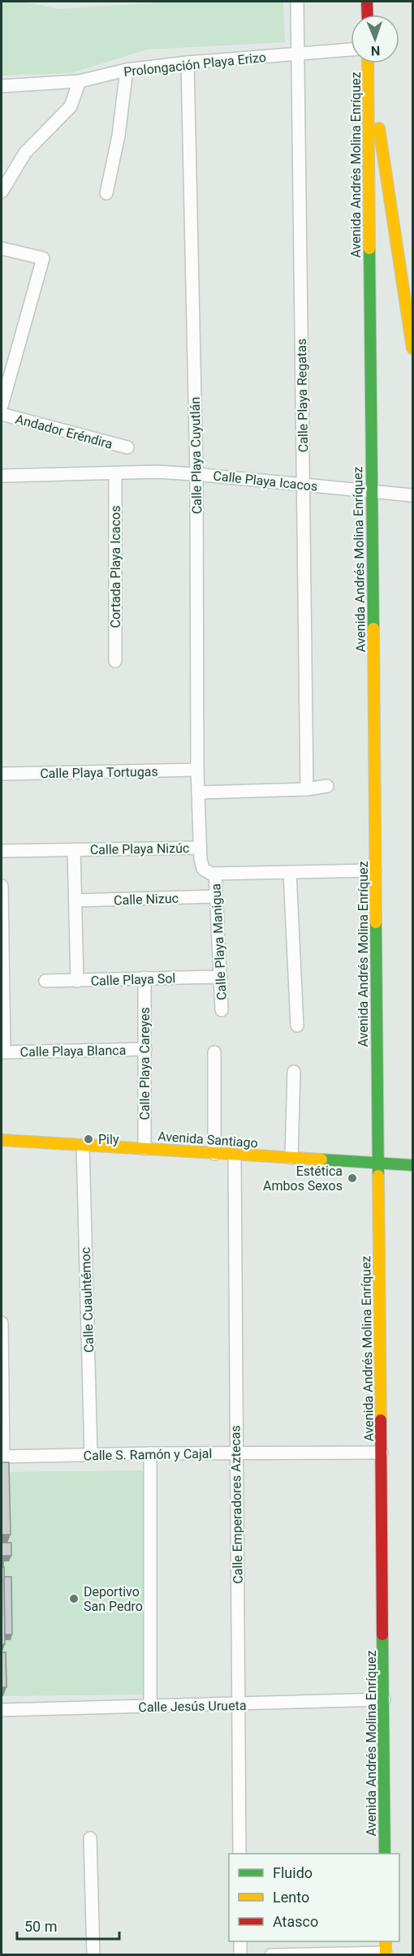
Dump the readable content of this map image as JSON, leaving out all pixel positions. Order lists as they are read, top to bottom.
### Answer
{
  "streets": {
    "main road": ["Avenida Andrés Molina Enríquez", "Avenida Santiago"],
    "street": [
      "Prolongación Playa Erizo",
      "Calle Playa Regatas",
      "Andador Eréndira",
      "Calle Playa Cuyutlán",
      "Calle Playa Icacos",
      "Cortada Playa Icacos",
      "Calle Playa Tortugas",
      "Calle Playa Nizúc",
      "Calle Nizuc",
      "Calle Playa Manigua",
      "Calle Playa Sol",
      "Calle Playa Blanca",
      "Calle Playa Careyes",
      "Calle Cuauhtémoc",
      "Calle S. Ramón y Cajal",
      "Calle Emperadores Aztecas",
      "Calle Jesús Urueta"
    ]
  },
  "crossings": [
    ["Prolongación Playa Erizo", "Calle Playa Regatas"],
    ["Prolongación Playa Erizo", "Calle Playa Cuyutlán"],
    ["Avenida Andrés Molina Enríquez", "Calle Playa Icacos"],
    ["Avenida Andrés Molina Enríquez", "Avenida Santiago"],
    ["Avenida Andrés Molina Enríquez", "Calle S. Ramón y Cajal"],
    ["Avenida Andrés Molina Enríquez", "Calle Jesús Urueta"],
    ["Calle Playa Regatas", "Calle Playa Icacos"],
    ["Calle Playa Cuyutlán", "Calle Playa Icacos"],
    ["Calle Playa Cuyutlán", "Calle Playa Tortugas"],
    ["Calle Playa Cuyutlán", "Calle Playa Nizúc"],
    ["Calle Playa Icacos", "Cortada Playa Icacos"],
    ["Calle Playa Nizúc", "Calle Playa Manigua"],
    ["Calle Nizuc", "Calle Playa Manigua"],
    ["Calle Playa Manigua", "Calle Playa Sol"],
    ["Calle Playa Sol", "Calle Playa Careyes"],
    ["Calle Playa Blanca", "Calle Playa Careyes"],
    ["Calle Playa Careyes", "Avenida Santiago"],
    ["Avenida Santiago", "Calle Cuauhtémoc"],
    ["Avenida Santiago", "Calle Emperadores Aztecas"],
    ["Calle Cuauhtémoc", "Calle S. Ramón y Cajal"],
    ["Calle S. Ramón y Cajal", "Calle Emperadores Aztecas"],
    ["Calle Emperadores Aztecas", "Calle Jesús Urueta"]
  ],
  "places": ["Pily", "Estética Ambos Sexos", "Deportivo San Pedro"],
  "legend": ["Fluido", "Lento", "Atasco"],
  "scale_bar": "50 m",
  "north": "bottom"
}
